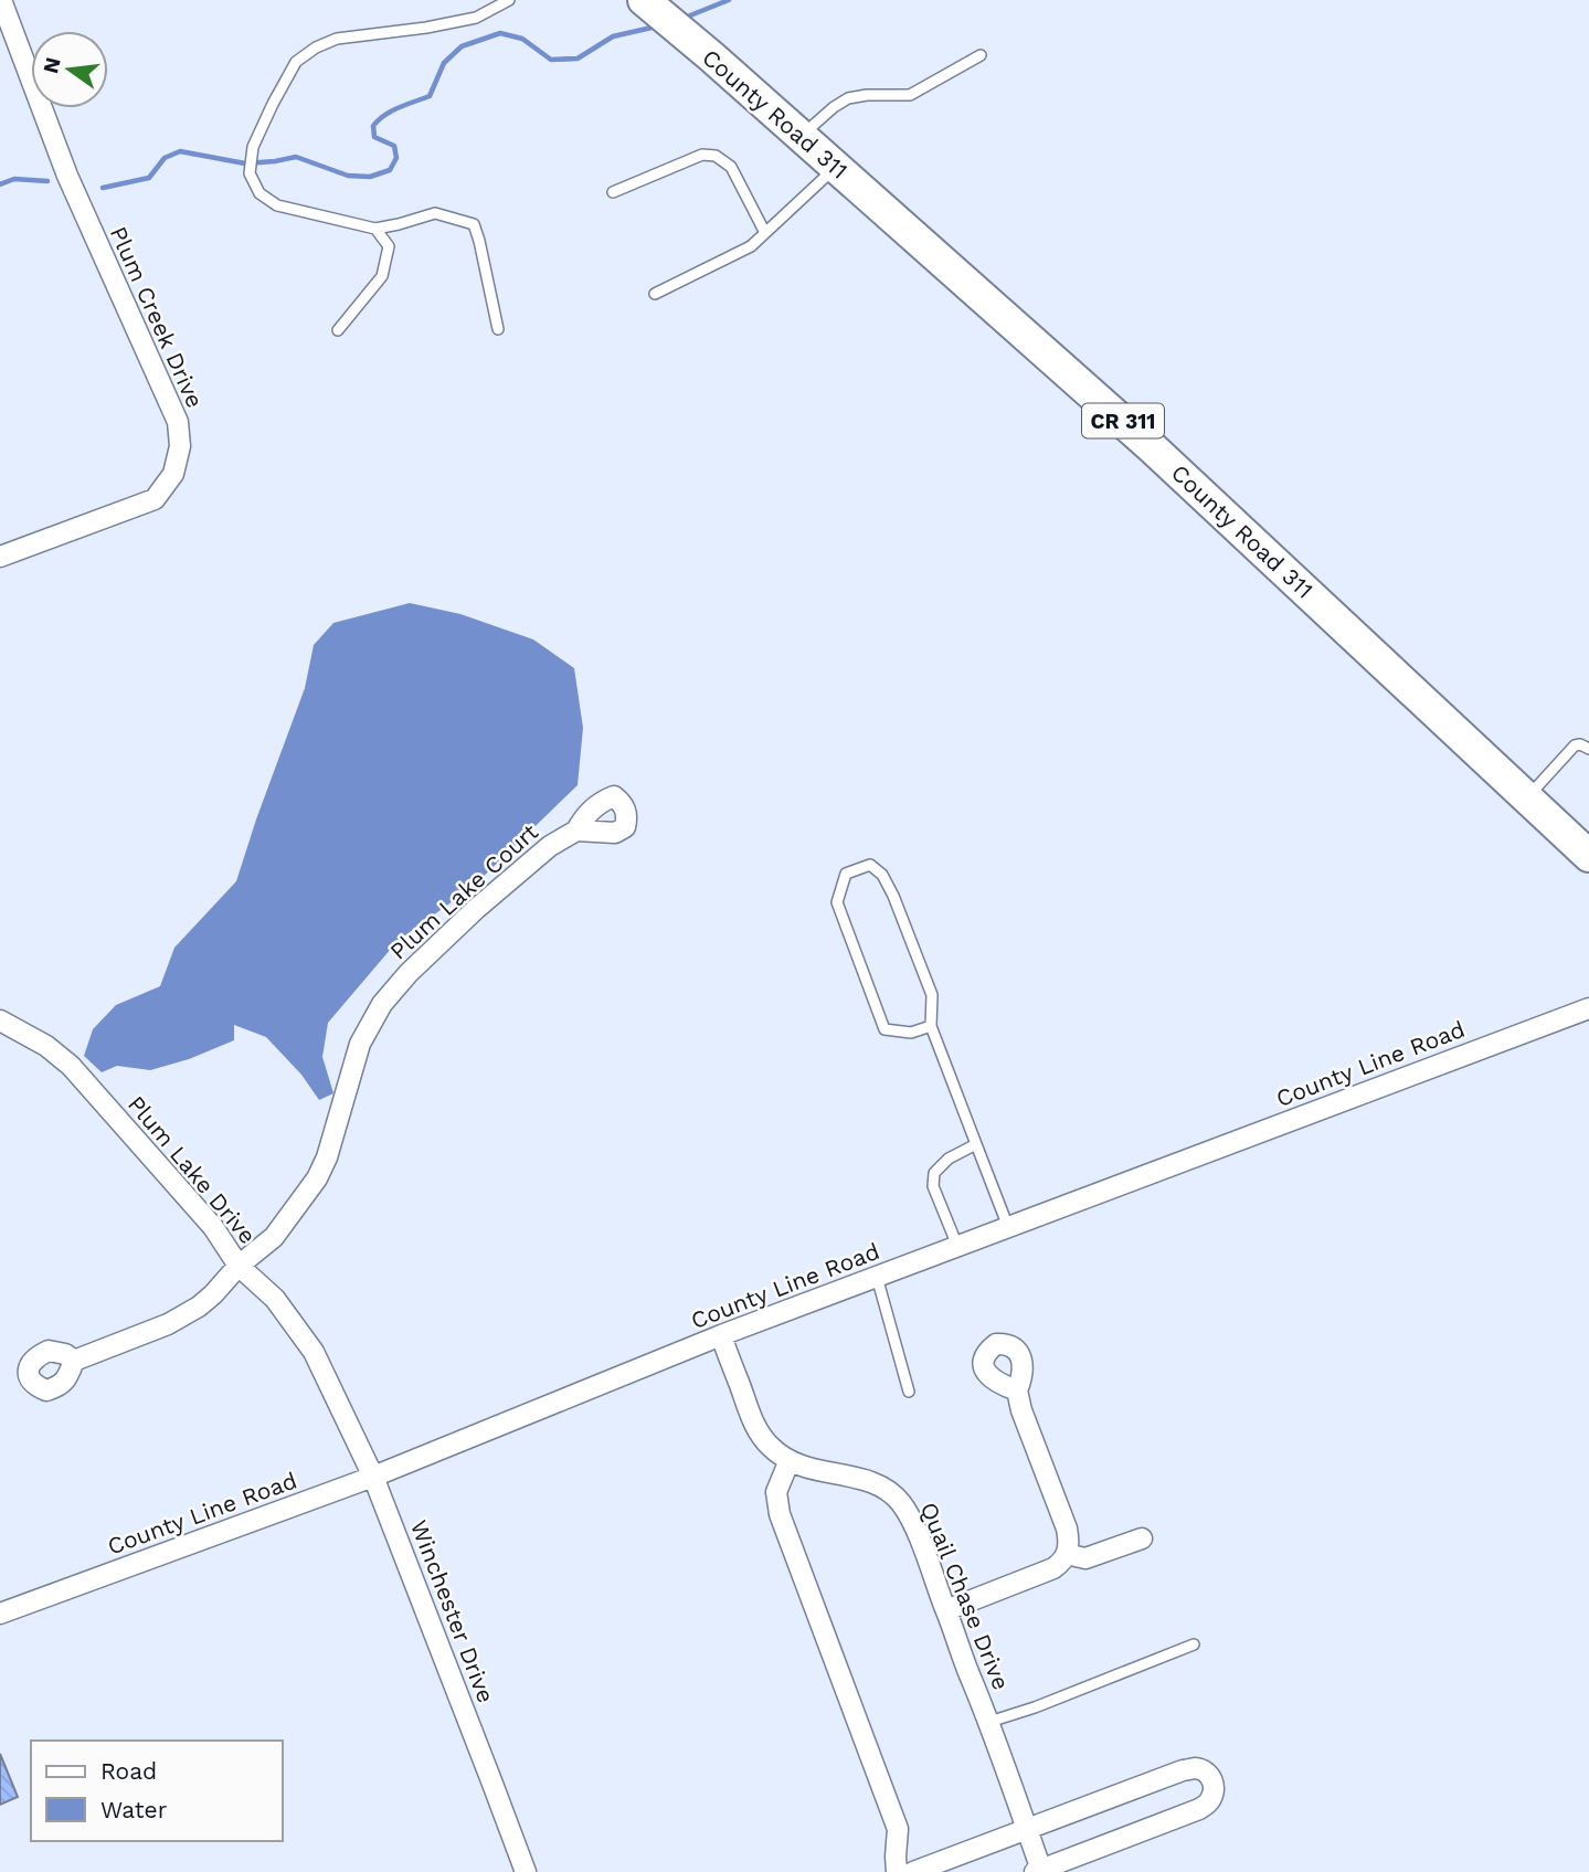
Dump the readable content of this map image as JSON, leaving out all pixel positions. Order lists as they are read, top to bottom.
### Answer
{
  "streets": {
    "main road": ["County Road 311", "CR 311"],
    "street": [
      "Plum Creek Drive",
      "Plum Lake Court",
      "County Line Road",
      "Plum Lake Drive",
      "Quail Chase Drive",
      "Winchester Drive"
    ]
  },
  "crossings": [
    ["Plum Lake Court", "Plum Lake Drive"],
    ["County Line Road", "Quail Chase Drive"],
    ["County Line Road", "Winchester Drive"],
    ["Plum Lake Drive", "Winchester Drive"]
  ],
  "legend": ["Road", "Water"],
  "north": "left"
}
